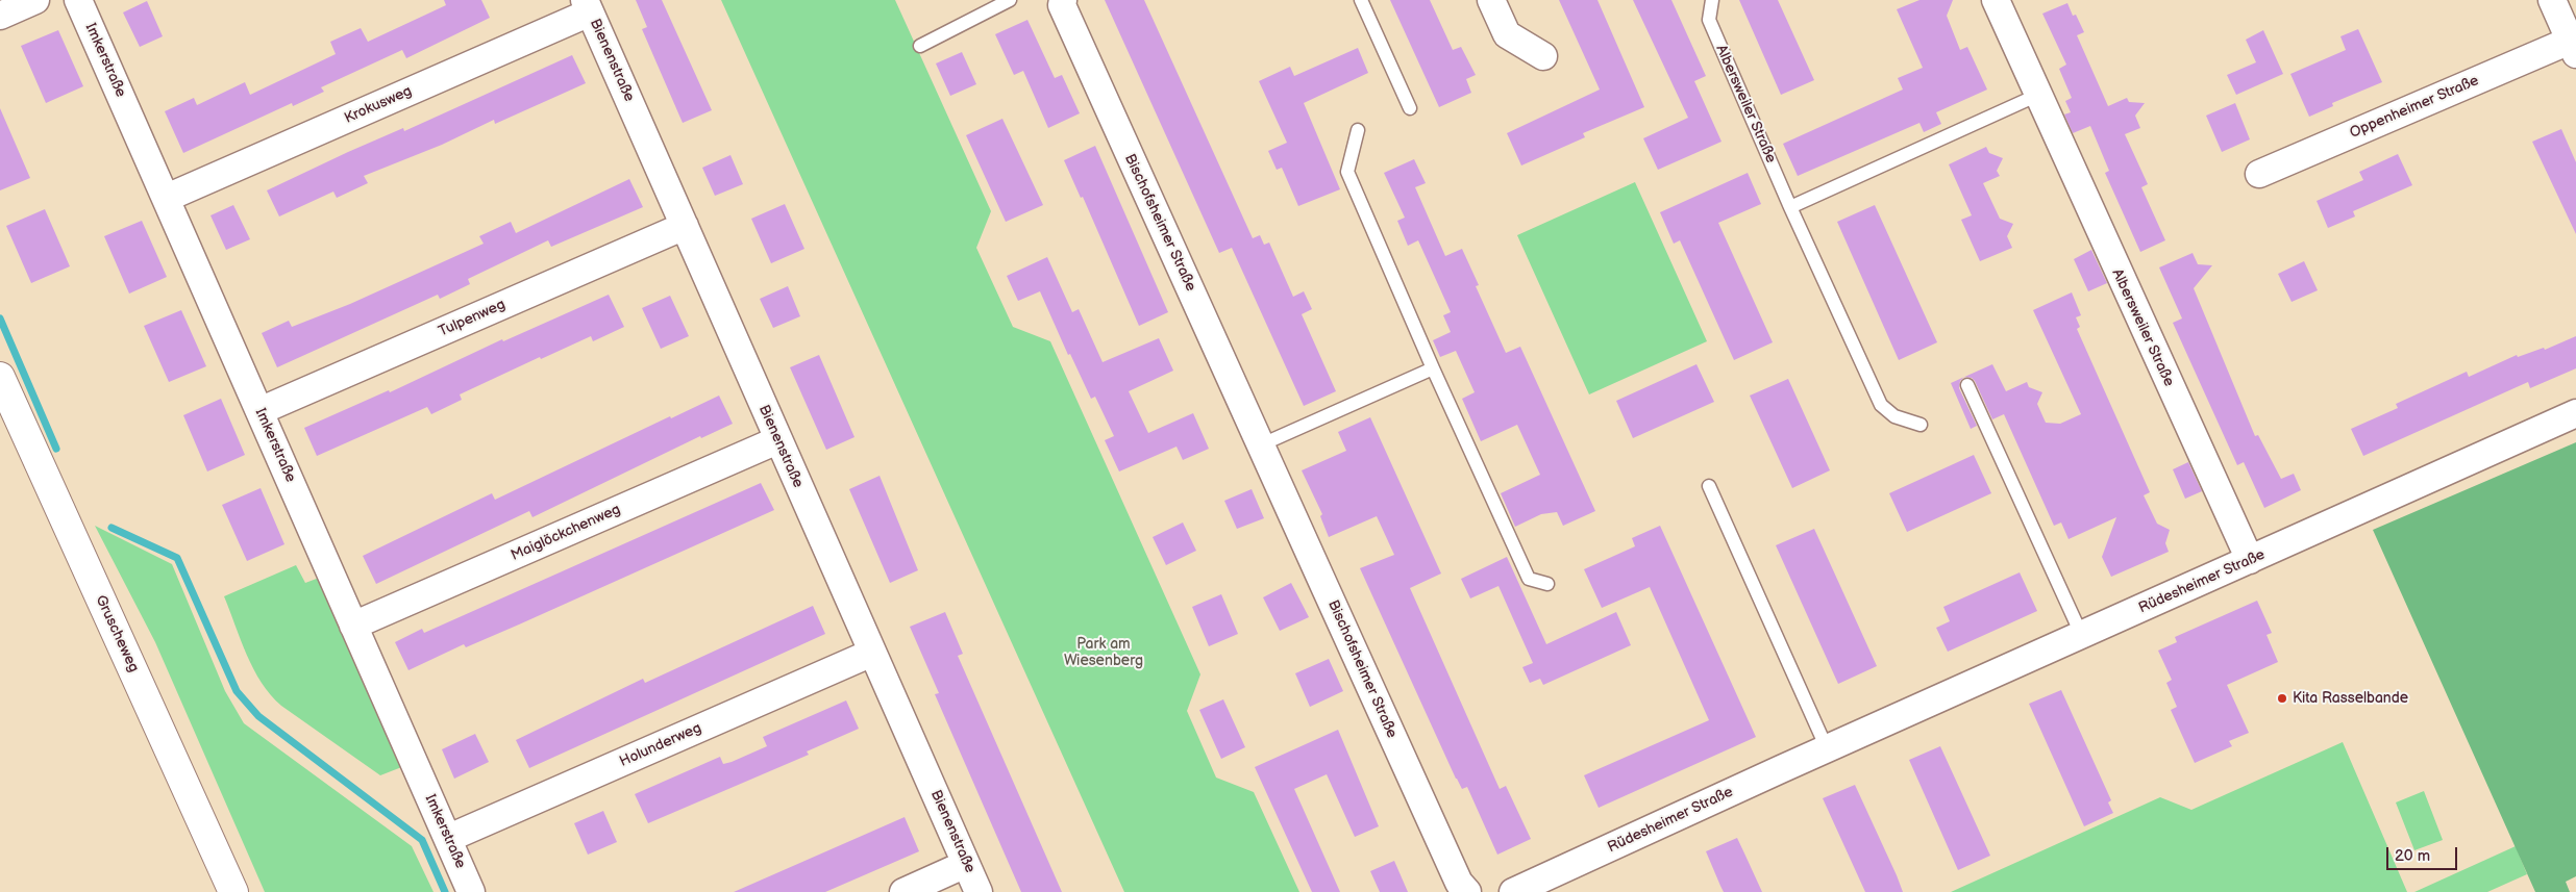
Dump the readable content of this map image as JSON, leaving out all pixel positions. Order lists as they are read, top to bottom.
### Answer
{
  "streets": {
    "street": [
      "Imkerstraße",
      "Bienenstraße",
      "Albersweiler Straße",
      "Krokusweg",
      "Oppenheimer Straße",
      "Bischofsheimer Straße",
      "Tulpenweg",
      "Maiglöckchenweg",
      "Rüdesheimer Straße",
      "Gruscheweg",
      "Holunderweg"
    ]
  },
  "crossings": [
    ["Imkerstraße", "Krokusweg"],
    ["Imkerstraße", "Tulpenweg"],
    ["Imkerstraße", "Maiglöckchenweg"],
    ["Imkerstraße", "Holunderweg"],
    ["Bienenstraße", "Krokusweg"],
    ["Bienenstraße", "Tulpenweg"],
    ["Bienenstraße", "Maiglöckchenweg"],
    ["Bienenstraße", "Holunderweg"],
    ["Albersweiler Straße", "Rüdesheimer Straße"]
  ],
  "parks": ["Park am Wiesenberg"],
  "places": ["Kita Rasselbande"],
  "scale_bar": "20 m"
}
